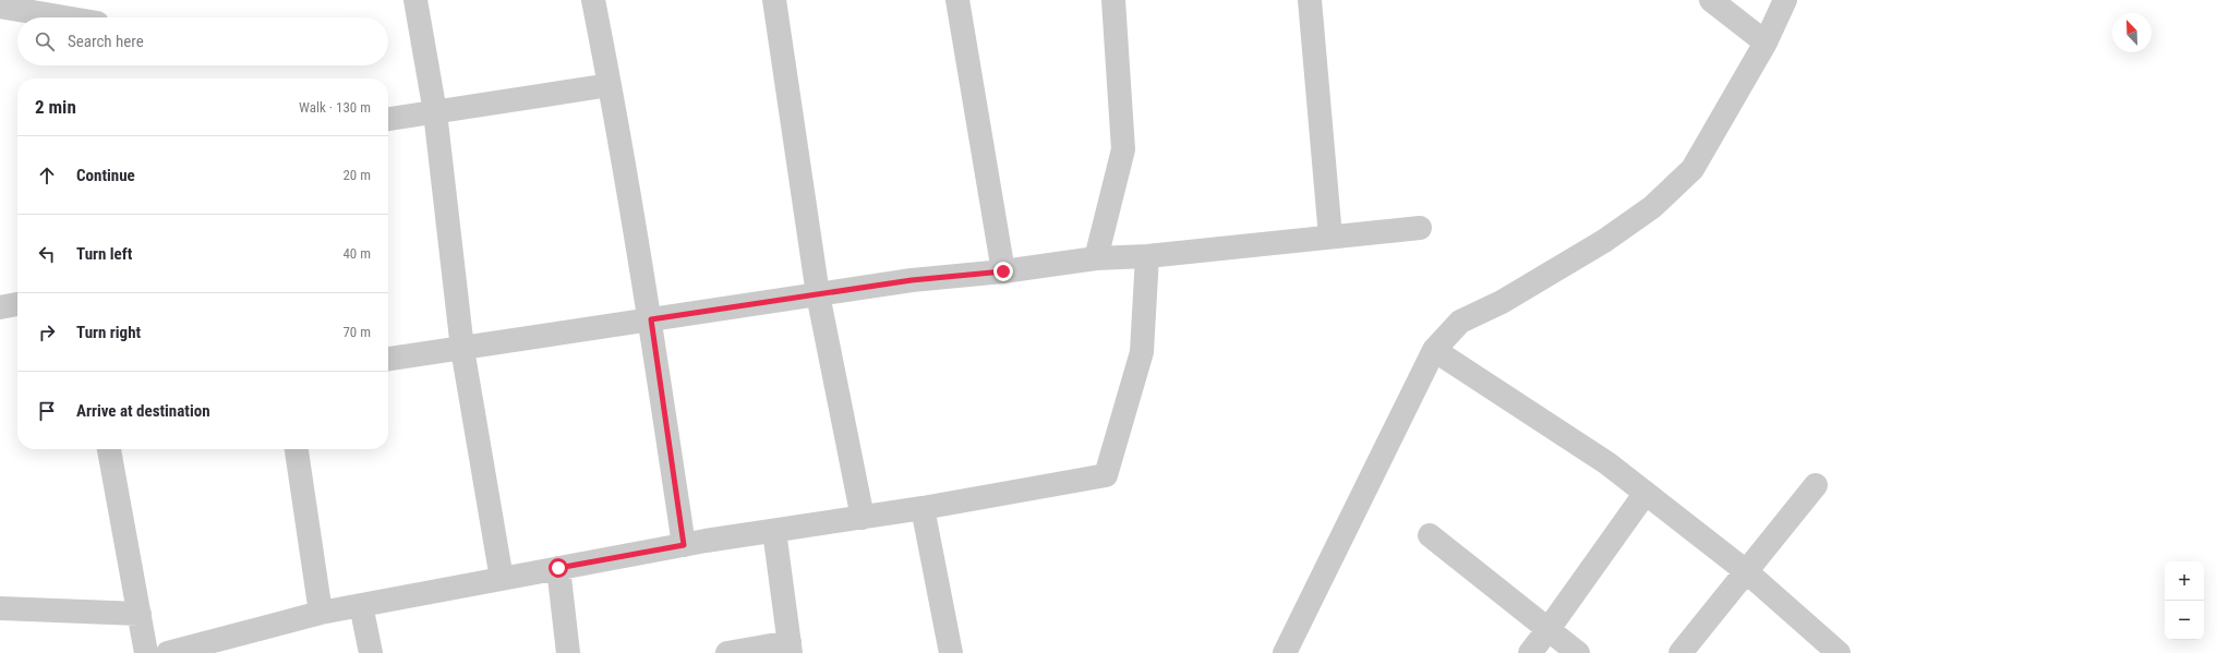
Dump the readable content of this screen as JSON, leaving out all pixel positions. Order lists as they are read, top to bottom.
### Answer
{
  "north": "top left",
  "page": {
    "search": "Search here",
    "heading": ["2 min", "Walk · 130 m"],
    "list": [
      ["Continue", "20 m"],
      ["Turn left", "40 m"],
      ["Turn right", "70 m"],
      "Arrive at destination"
    ],
    "map_buttons": ["+", "−"]
  }
}
